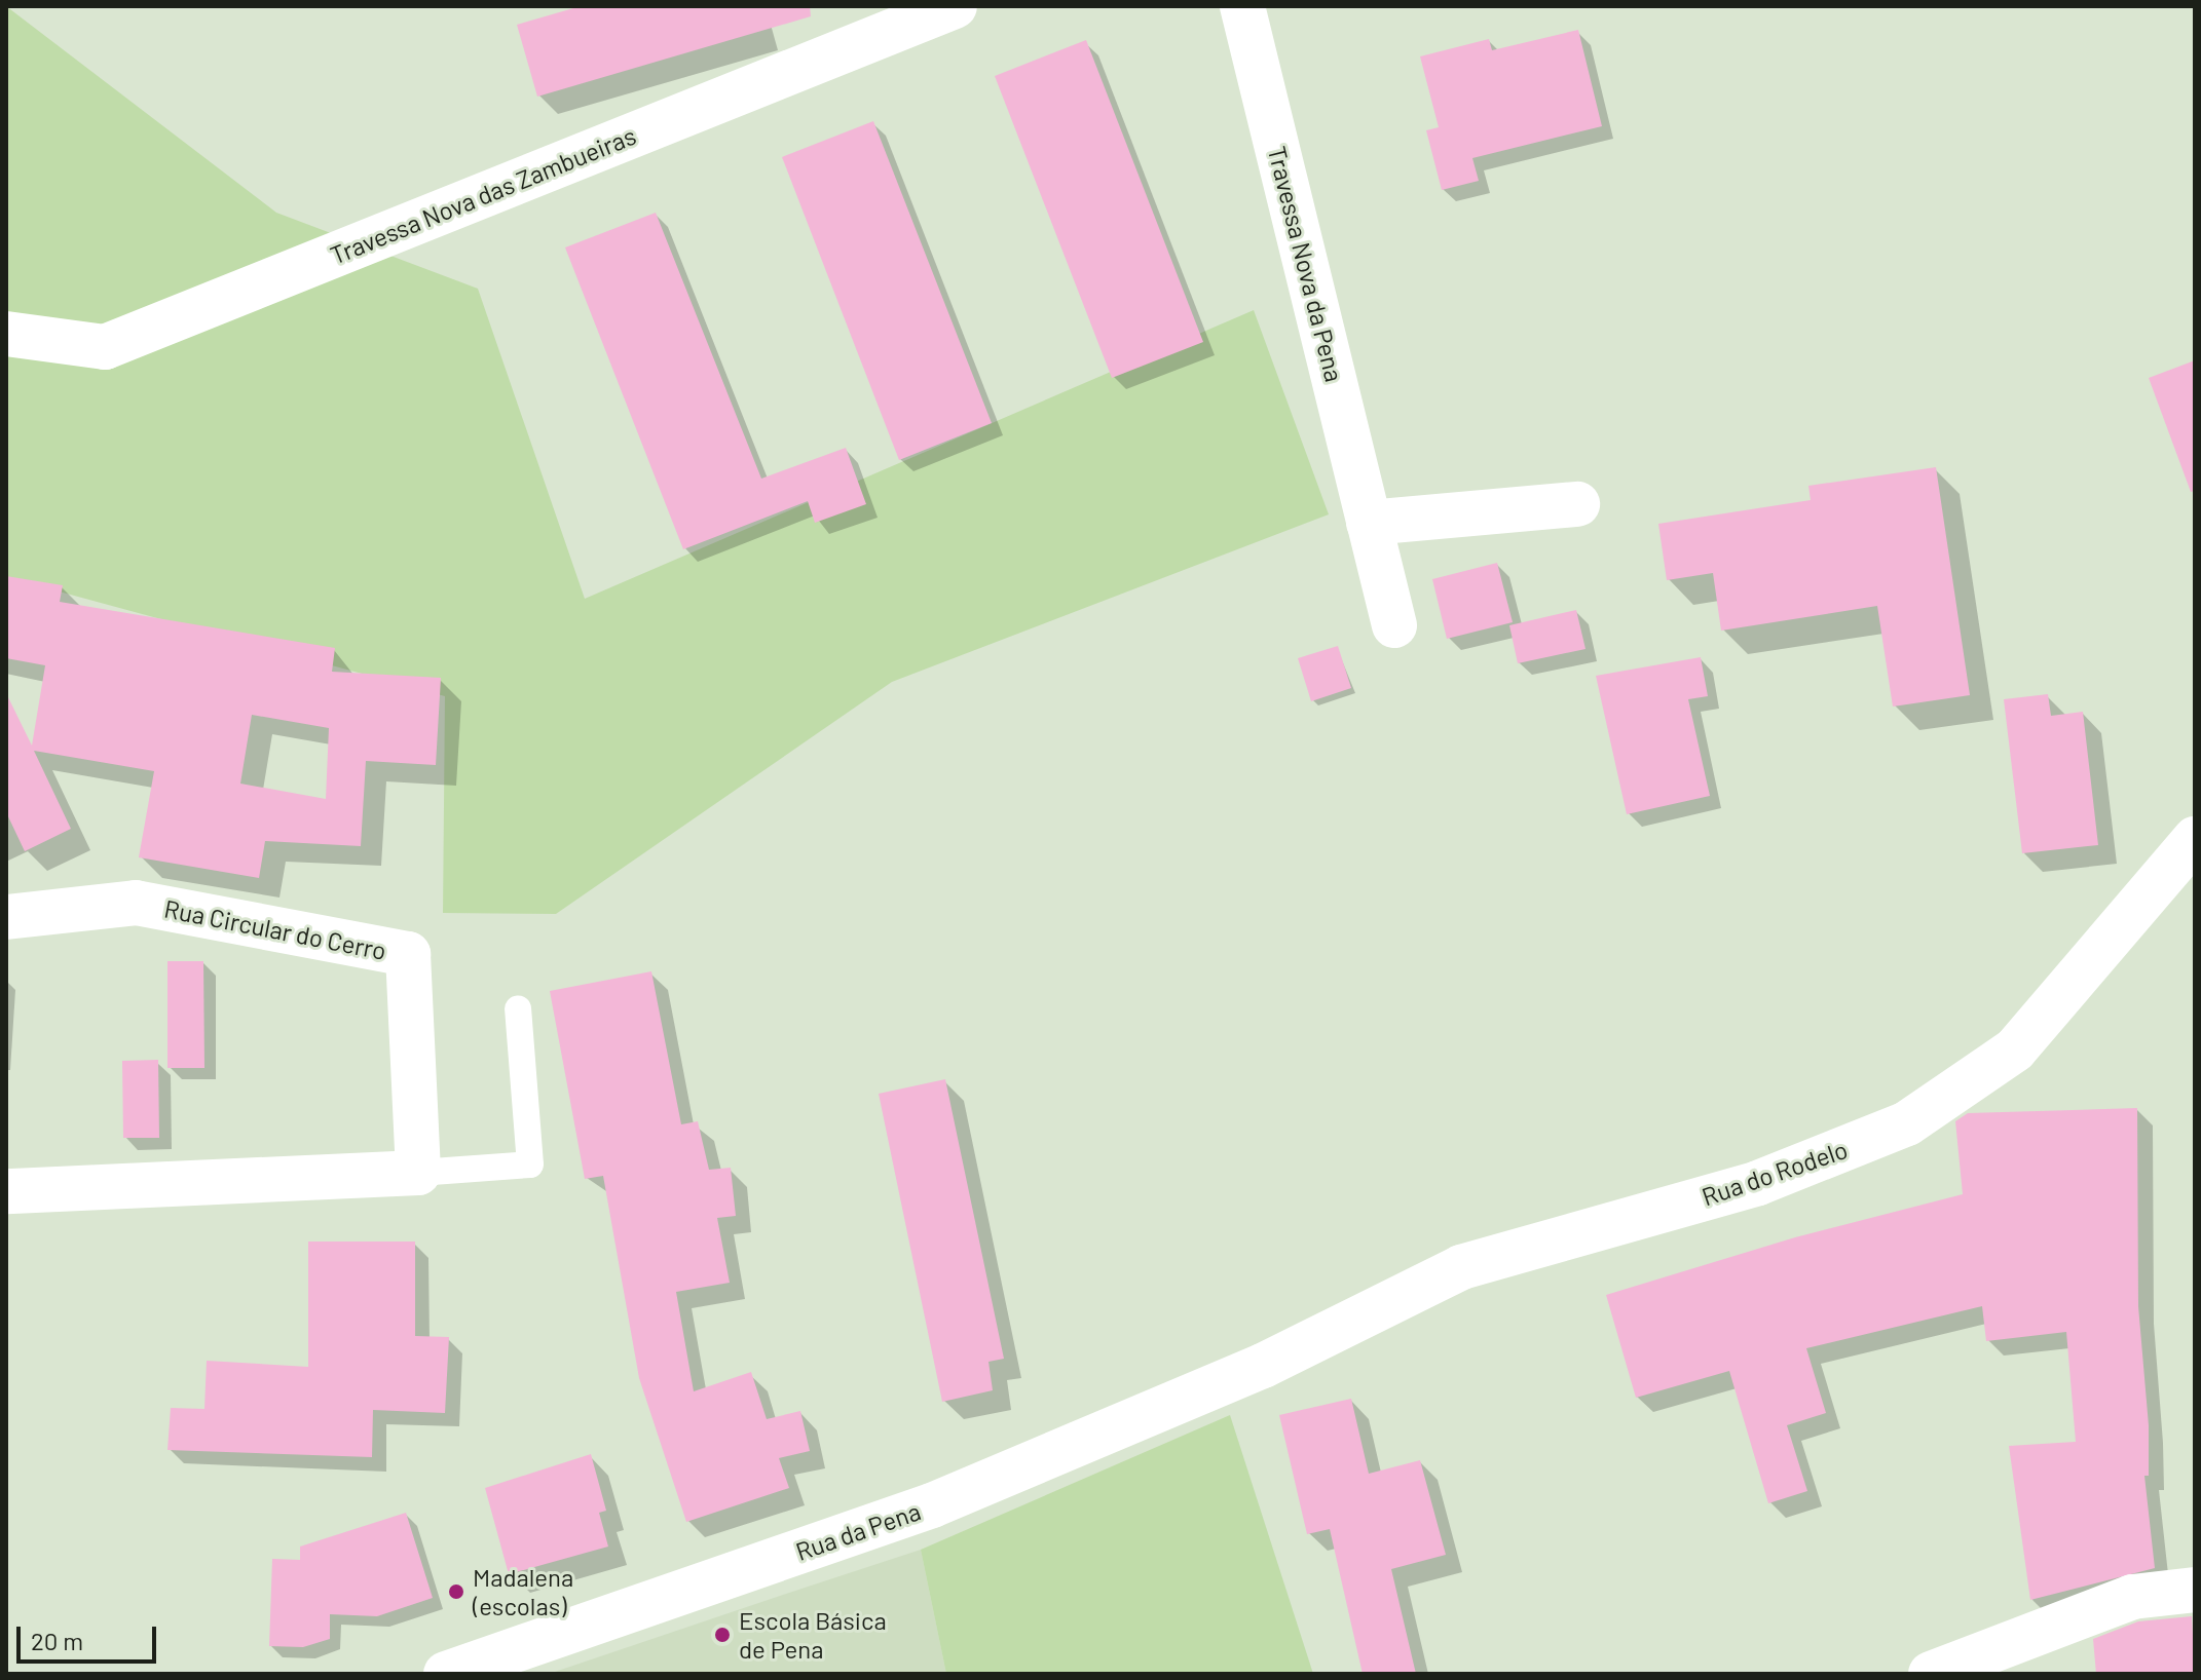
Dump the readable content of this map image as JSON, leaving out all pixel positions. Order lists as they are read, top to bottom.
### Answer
{
  "streets": {
    "street": [
      "Travessa Nova das Zambueiras",
      "Travessa Nova da Pena",
      "Rua Circular do Cerro",
      "Rua do Rodelo",
      "Rua da Pena"
    ]
  },
  "crossings": [
    ["Rua do Rodelo", "Rua da Pena"]
  ],
  "places": ["Madalena (escolas)", "Escola Básica de Pena"],
  "scale_bar": "20 m"
}
